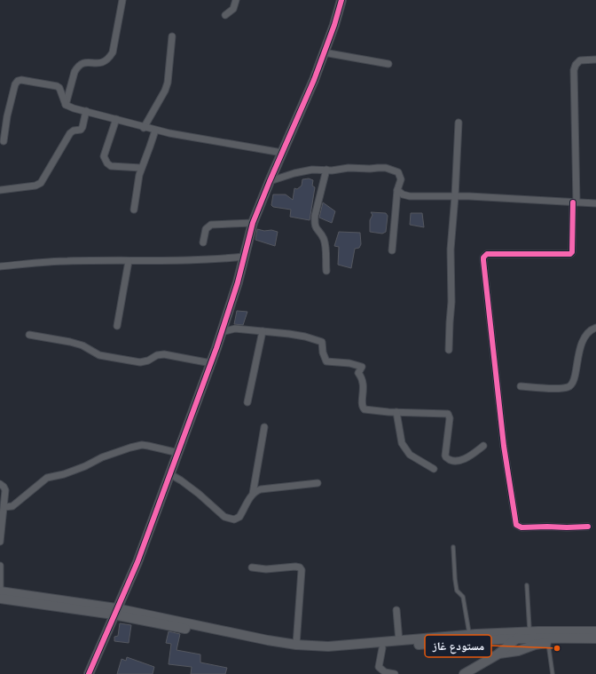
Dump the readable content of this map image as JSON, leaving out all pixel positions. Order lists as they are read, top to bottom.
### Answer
{
  "places": ["مستودع غاز"]
}
